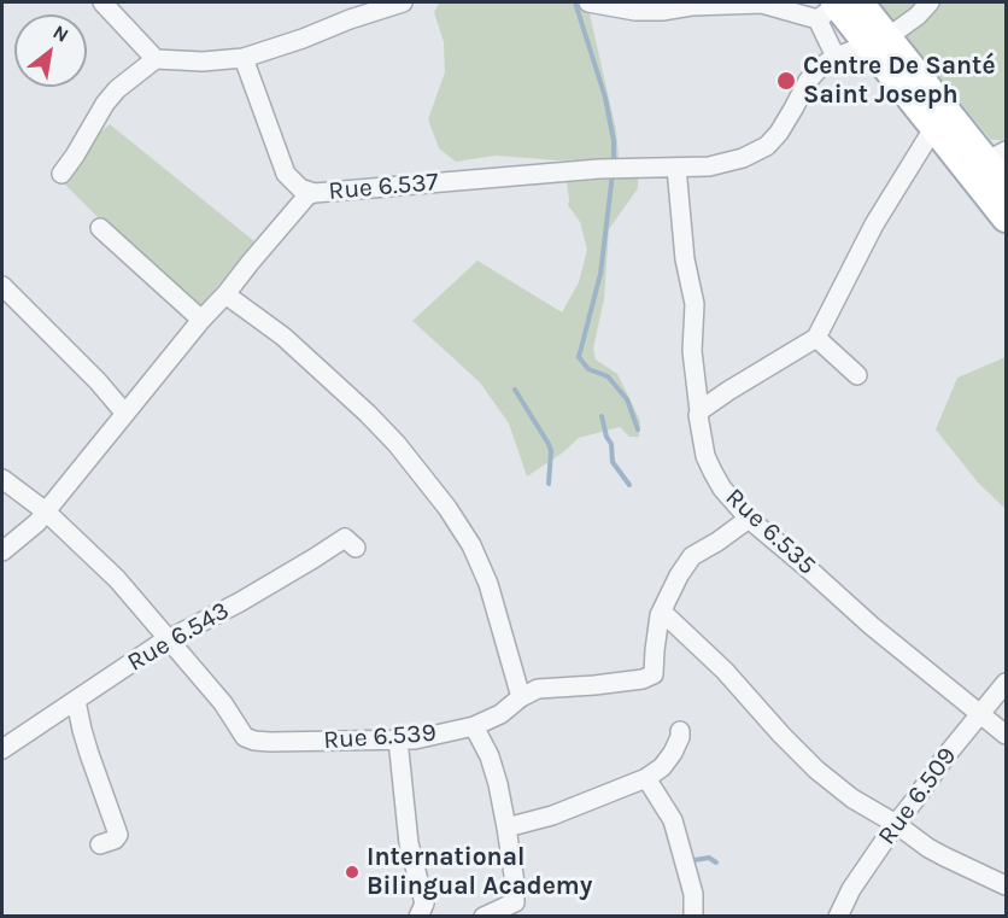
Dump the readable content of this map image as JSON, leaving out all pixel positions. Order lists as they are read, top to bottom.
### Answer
{
  "streets": {
    "street": [
      "Rue 6.537",
      "Rue 6.535",
      "Rue 6.543",
      "Rue 6.539",
      "Rue 6.509"
    ]
  },
  "crossings": [
    ["Rue 6.537", "Rue 6.535"],
    ["Rue 6.537", "Rue 6.539"],
    ["Rue 6.535", "Rue 6.509"],
    ["Rue 6.543", "Rue 6.539"]
  ],
  "places": ["Centre De Santé Saint Joseph", "International Bilingual Academy"],
  "north": "top right"
}
